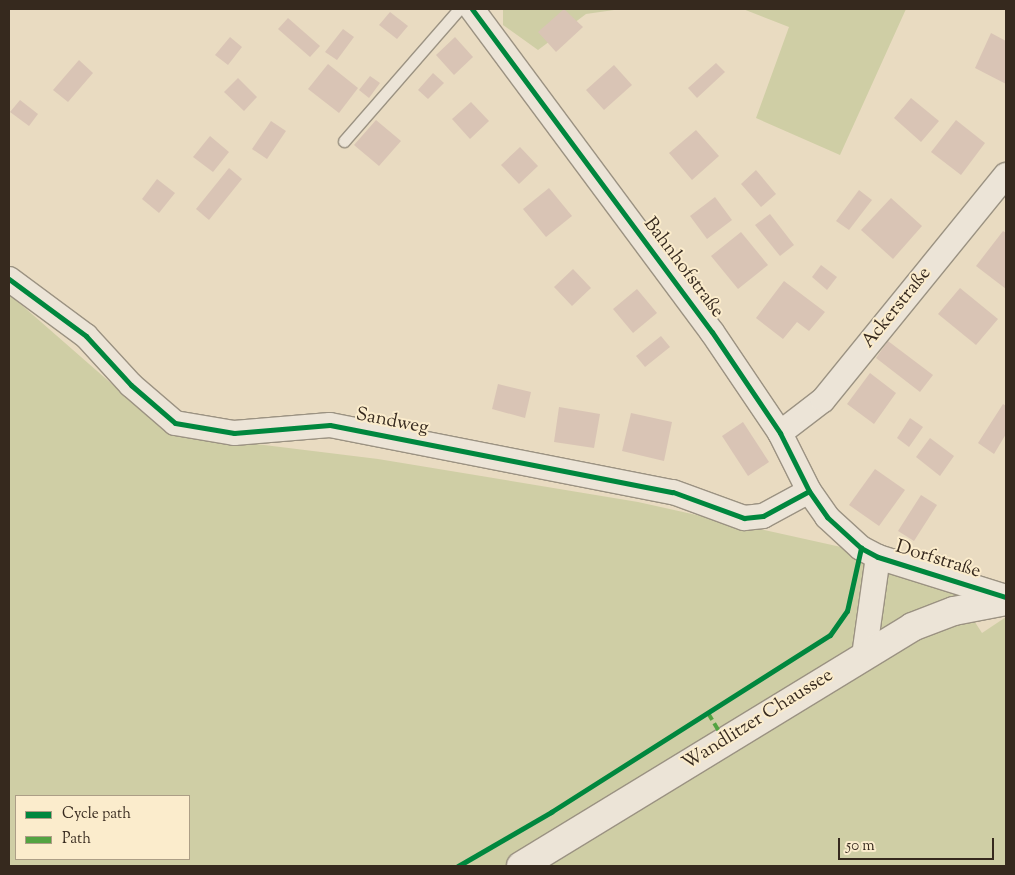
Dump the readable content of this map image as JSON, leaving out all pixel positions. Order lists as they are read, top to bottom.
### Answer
{
  "streets": {
    "street": [
      "Bahnhofstraße",
      "Ackerstraße",
      "Sandweg",
      "Dorfstraße",
      "Wandlitzer Chaussee"
    ]
  },
  "crossings": [
    ["Bahnhofstraße", "Ackerstraße"],
    ["Bahnhofstraße", "Sandweg"],
    ["Bahnhofstraße", "Dorfstraße"],
    ["Dorfstraße", "Wandlitzer Chaussee"]
  ],
  "legend": ["Cycle path", "Path"],
  "scale_bar": "50 m"
}
